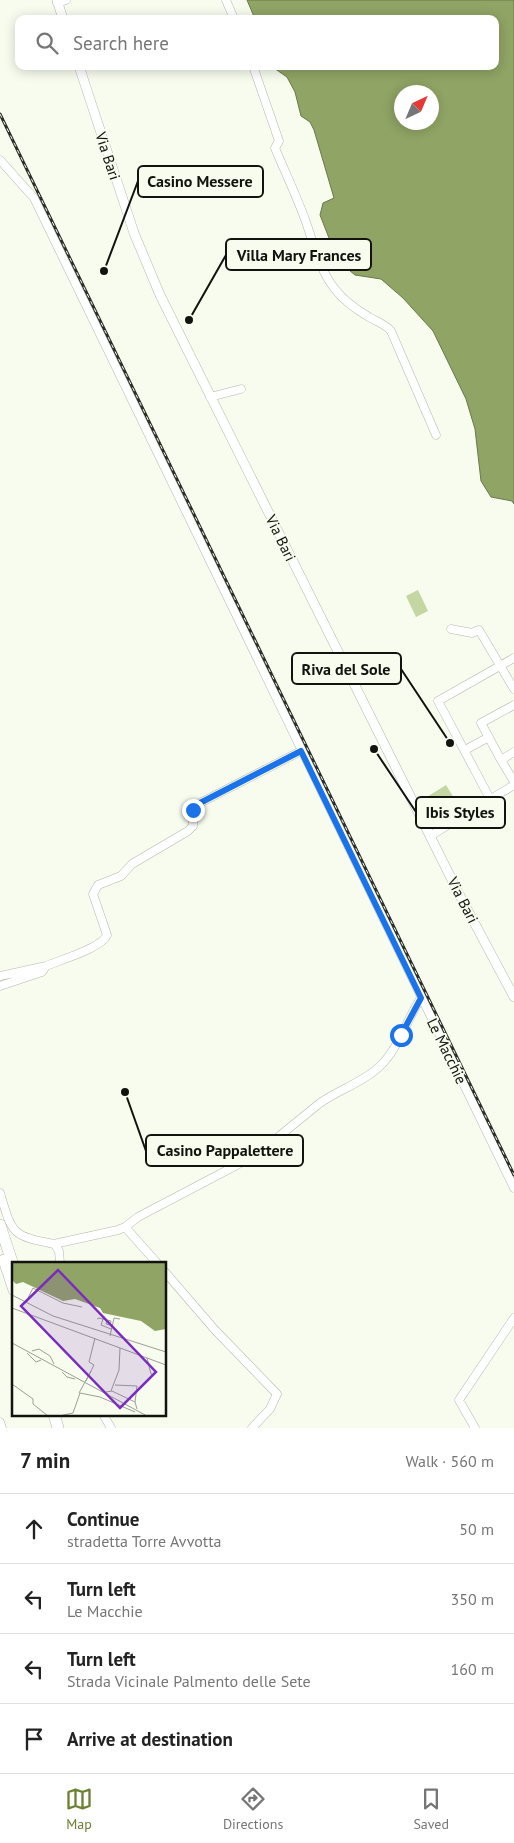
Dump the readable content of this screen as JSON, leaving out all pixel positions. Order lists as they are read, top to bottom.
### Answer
{
  "streets": {
    "main road": ["Via Bari"],
    "street": ["Le Macchie"]
  },
  "places": [
    "Casino Messere",
    "Villa Mary Frances",
    "Riva del Sole",
    "Ibis Styles",
    "Casino Pappalettere"
  ],
  "north": "top right",
  "page": {
    "search": "Search here",
    "heading": ["7 min", "Walk · 560 m"],
    "list": [
      ["Continue", "stradetta Torre Avvotta", "50 m"],
      ["Turn left", "Le Macchie", "350 m"],
      ["Turn left", "Strada Vicinale Palmento delle Sete", "160 m"],
      "Arrive at destination"
    ],
    "nav": ["Map", "Directions", "Saved"]
  }
}
